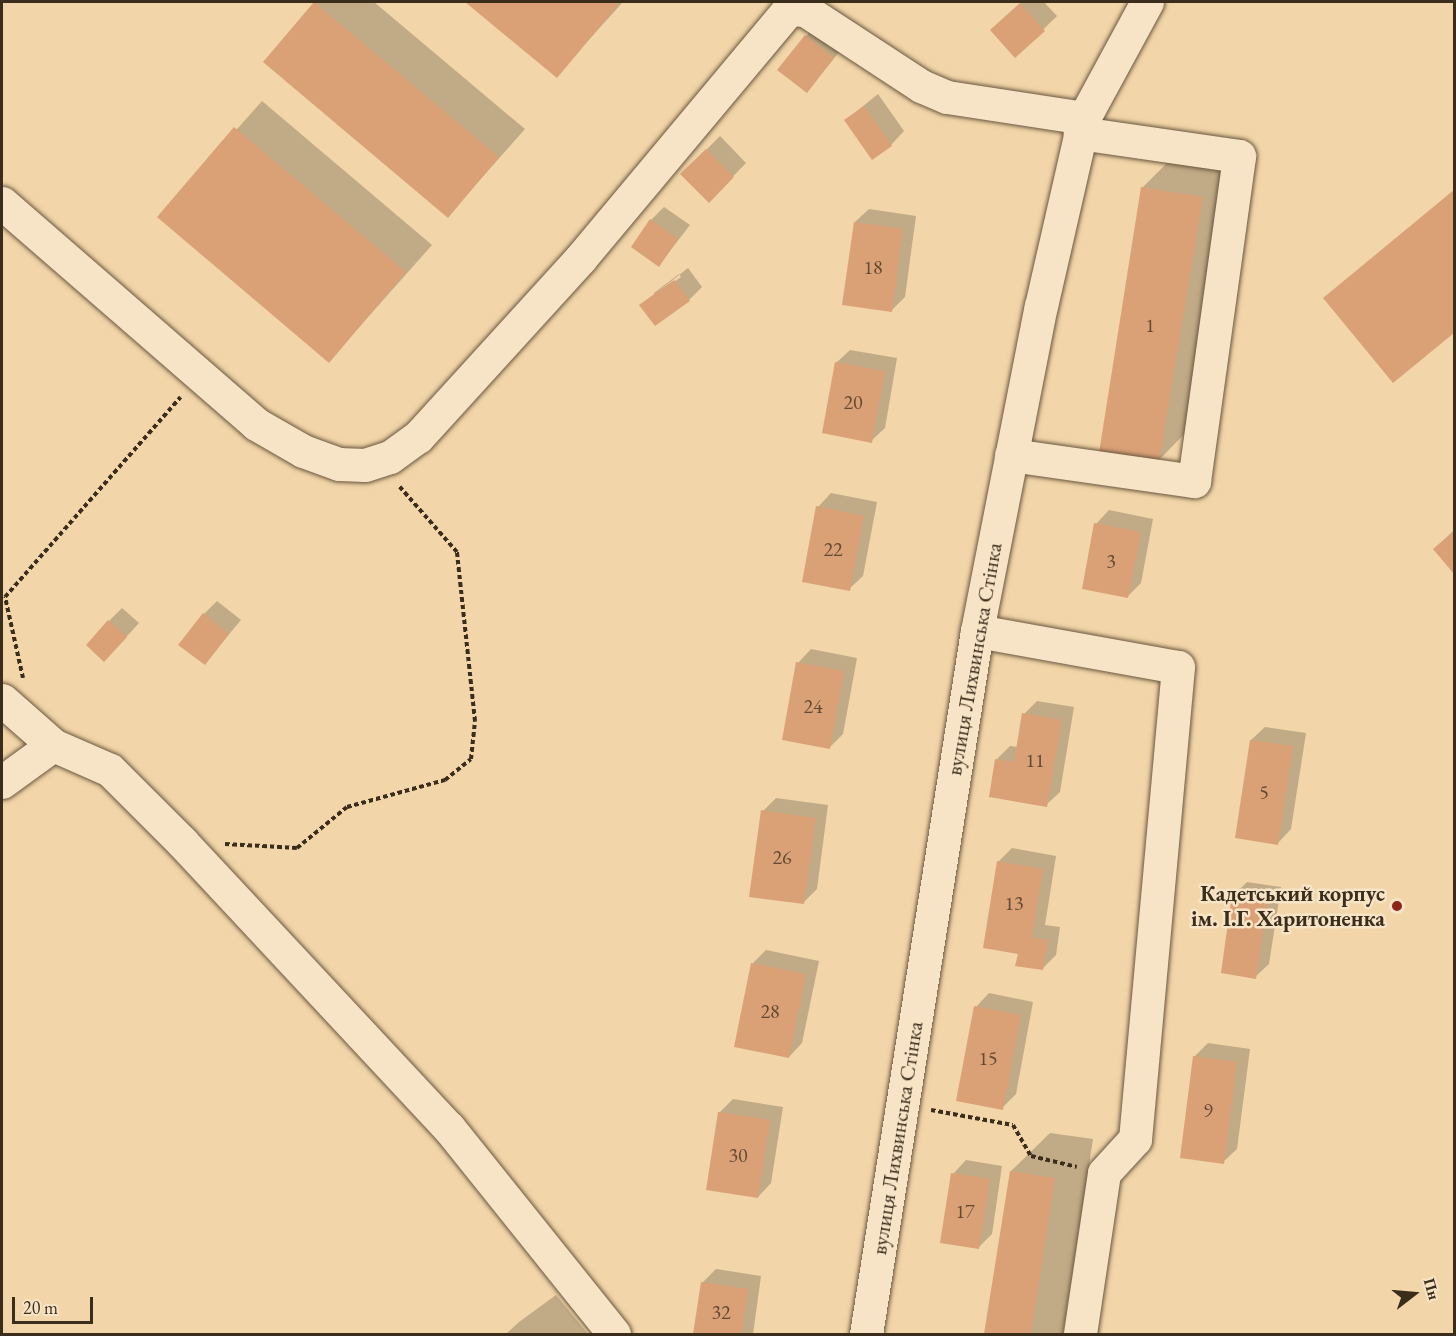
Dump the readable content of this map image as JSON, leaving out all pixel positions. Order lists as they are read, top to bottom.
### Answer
{
  "streets": {
    "street": ["вулиця Лихвинська Стінка"]
  },
  "places": ["Кадетський корпус ім. І.Г. Харитоненка"],
  "house_numbers": [
    "18",
    "1",
    "20",
    "22",
    "3",
    "24",
    "11",
    "5",
    "26",
    "13",
    "28",
    "15",
    "9",
    "30",
    "17",
    "32"
  ],
  "scale_bar": "20 m",
  "north": "right"
}
